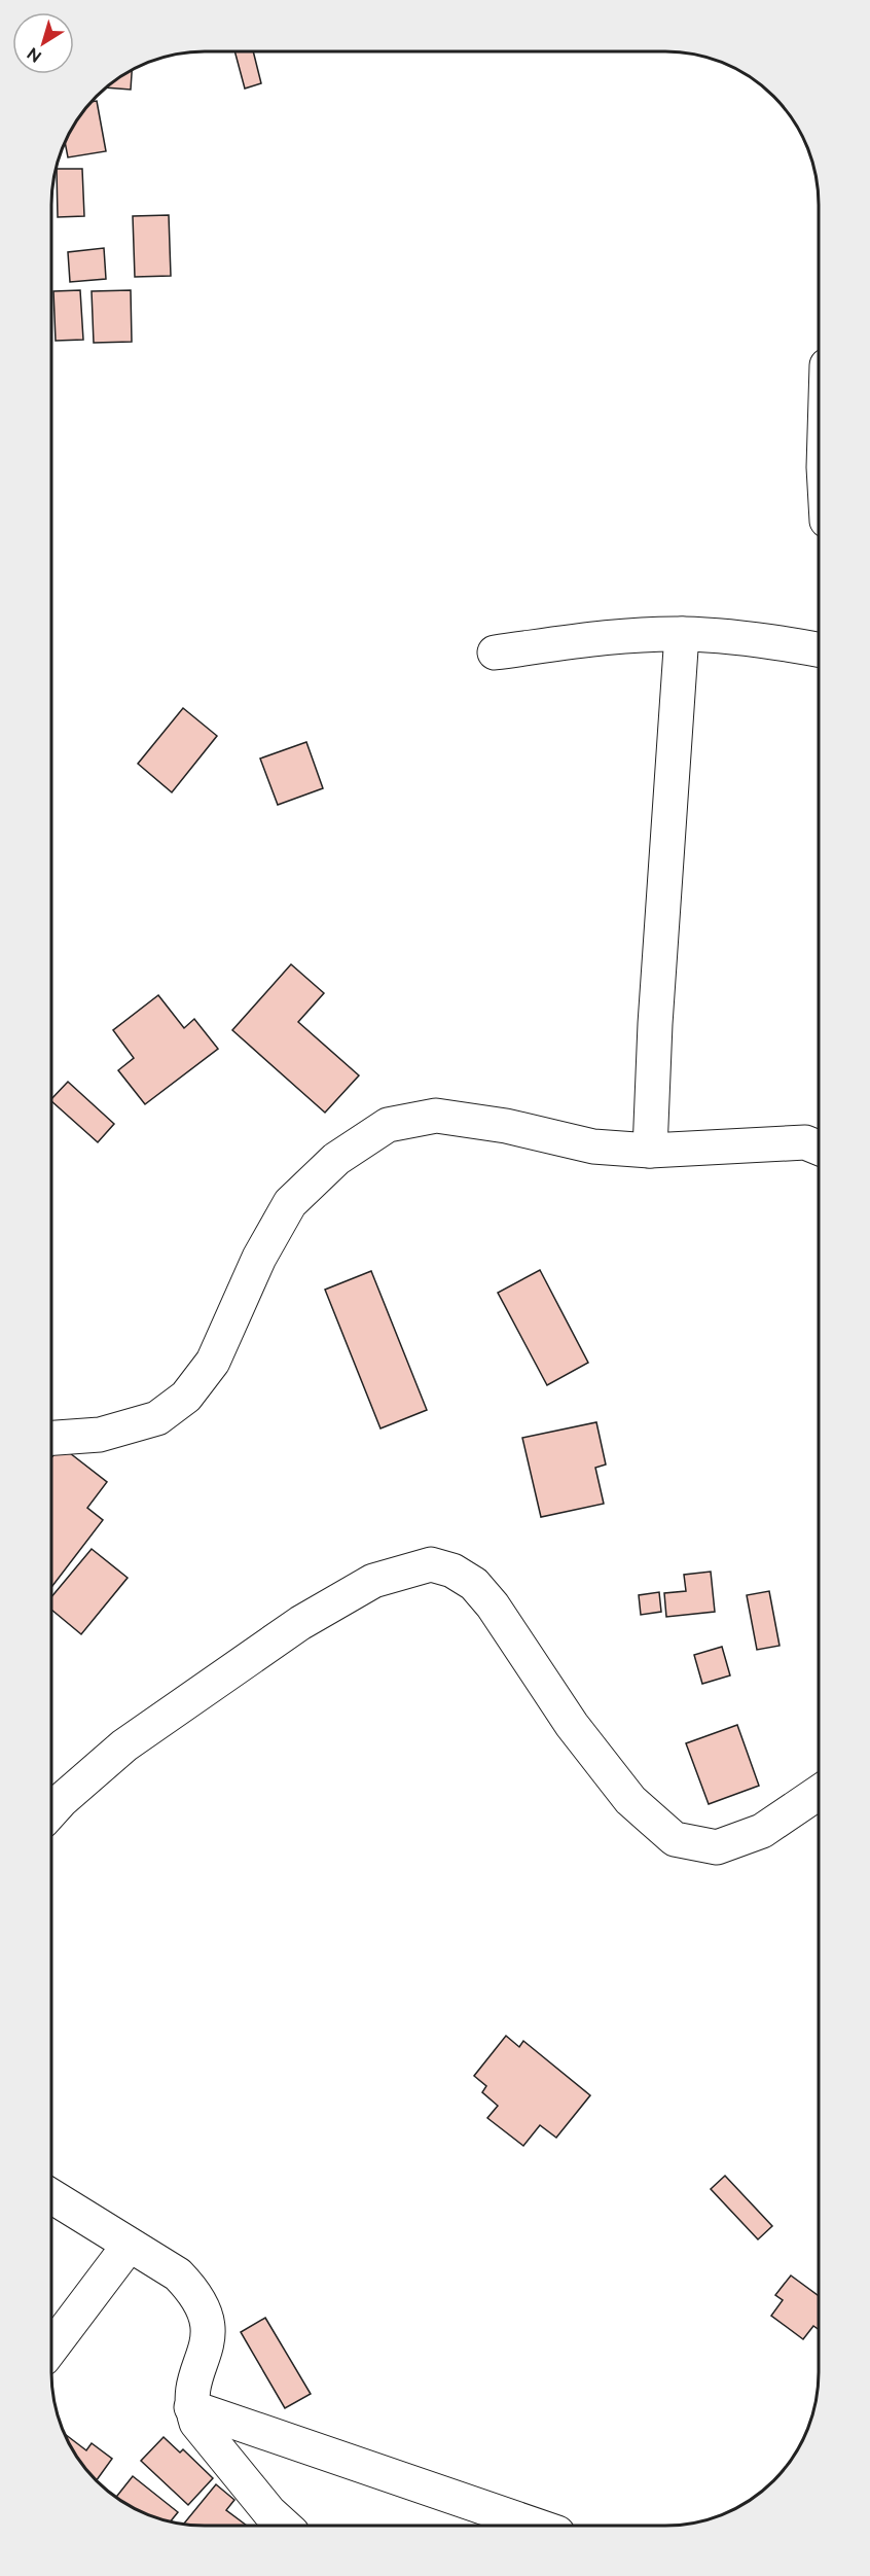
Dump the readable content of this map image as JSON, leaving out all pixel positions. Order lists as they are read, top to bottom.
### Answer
{
  "north": "bottom left"
}
